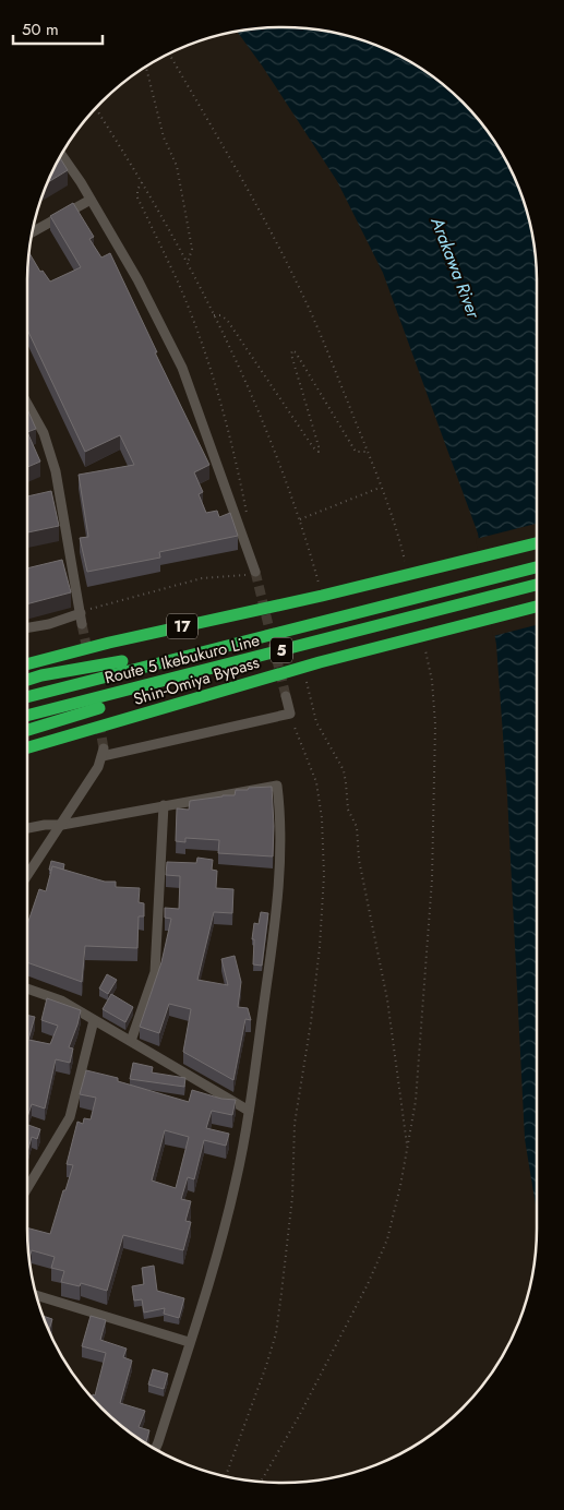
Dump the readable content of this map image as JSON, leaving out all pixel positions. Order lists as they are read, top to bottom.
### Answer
{
  "streets": {
    "highway": [
      "17",
      "5",
      "Route 5 Ikebukuro Line",
      "Shin-Omiya Bypass"
    ]
  },
  "water": ["Arakawa River"],
  "scale_bar": "50 m"
}
